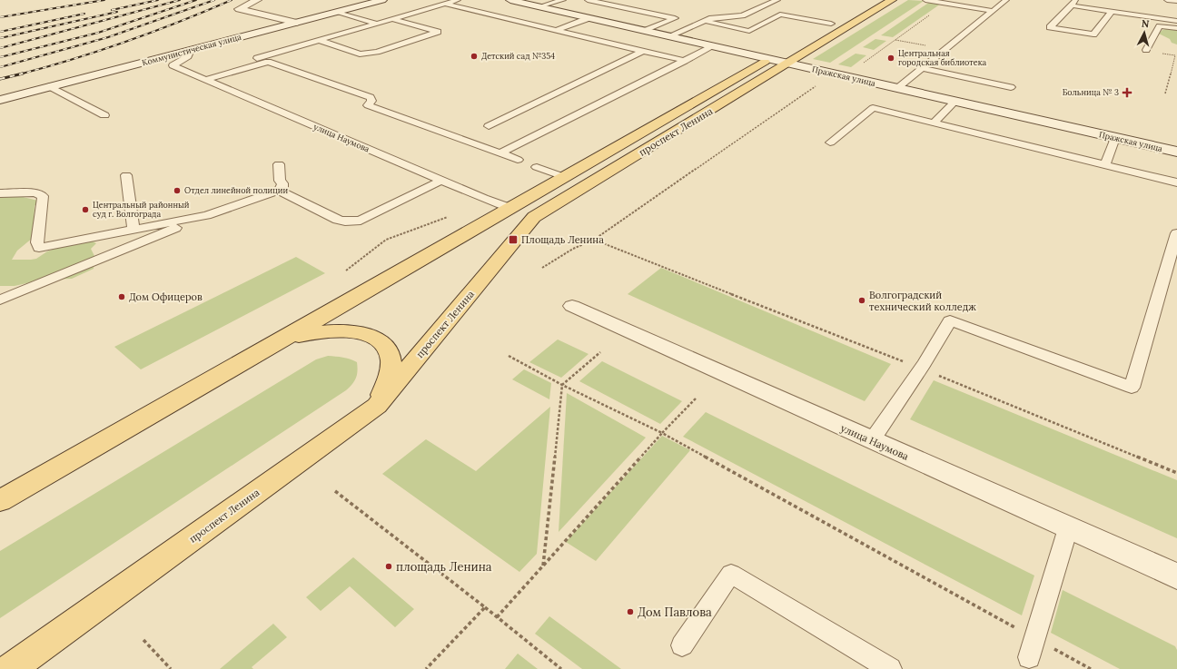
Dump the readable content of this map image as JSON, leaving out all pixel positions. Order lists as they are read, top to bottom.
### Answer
{
  "streets": {
    "main road": ["проспект Ленина", "улица Наумова"],
    "street": ["Коммунистическая улица", "Пражская улица"]
  },
  "crossings": [
    ["Коммунистическая улица", "улица Наумова"],
    ["Пражская улица", "проспект Ленина"],
    ["проспект Ленина", "улица Наумова"]
  ],
  "places": {
    "other": [
      "Детский сад №354",
      "Центральная городская библиотека",
      "Отдел линейной полиции",
      "Центральный районный суд г. Волгограда",
      "Дом Офицеров",
      "Волгоградский технический колледж",
      "площадь Ленина",
      "Дом Павлова"
    ],
    "health": ["Больница № 3"],
    "transit": ["Площадь Ленина"]
  },
  "north": "top"
}
